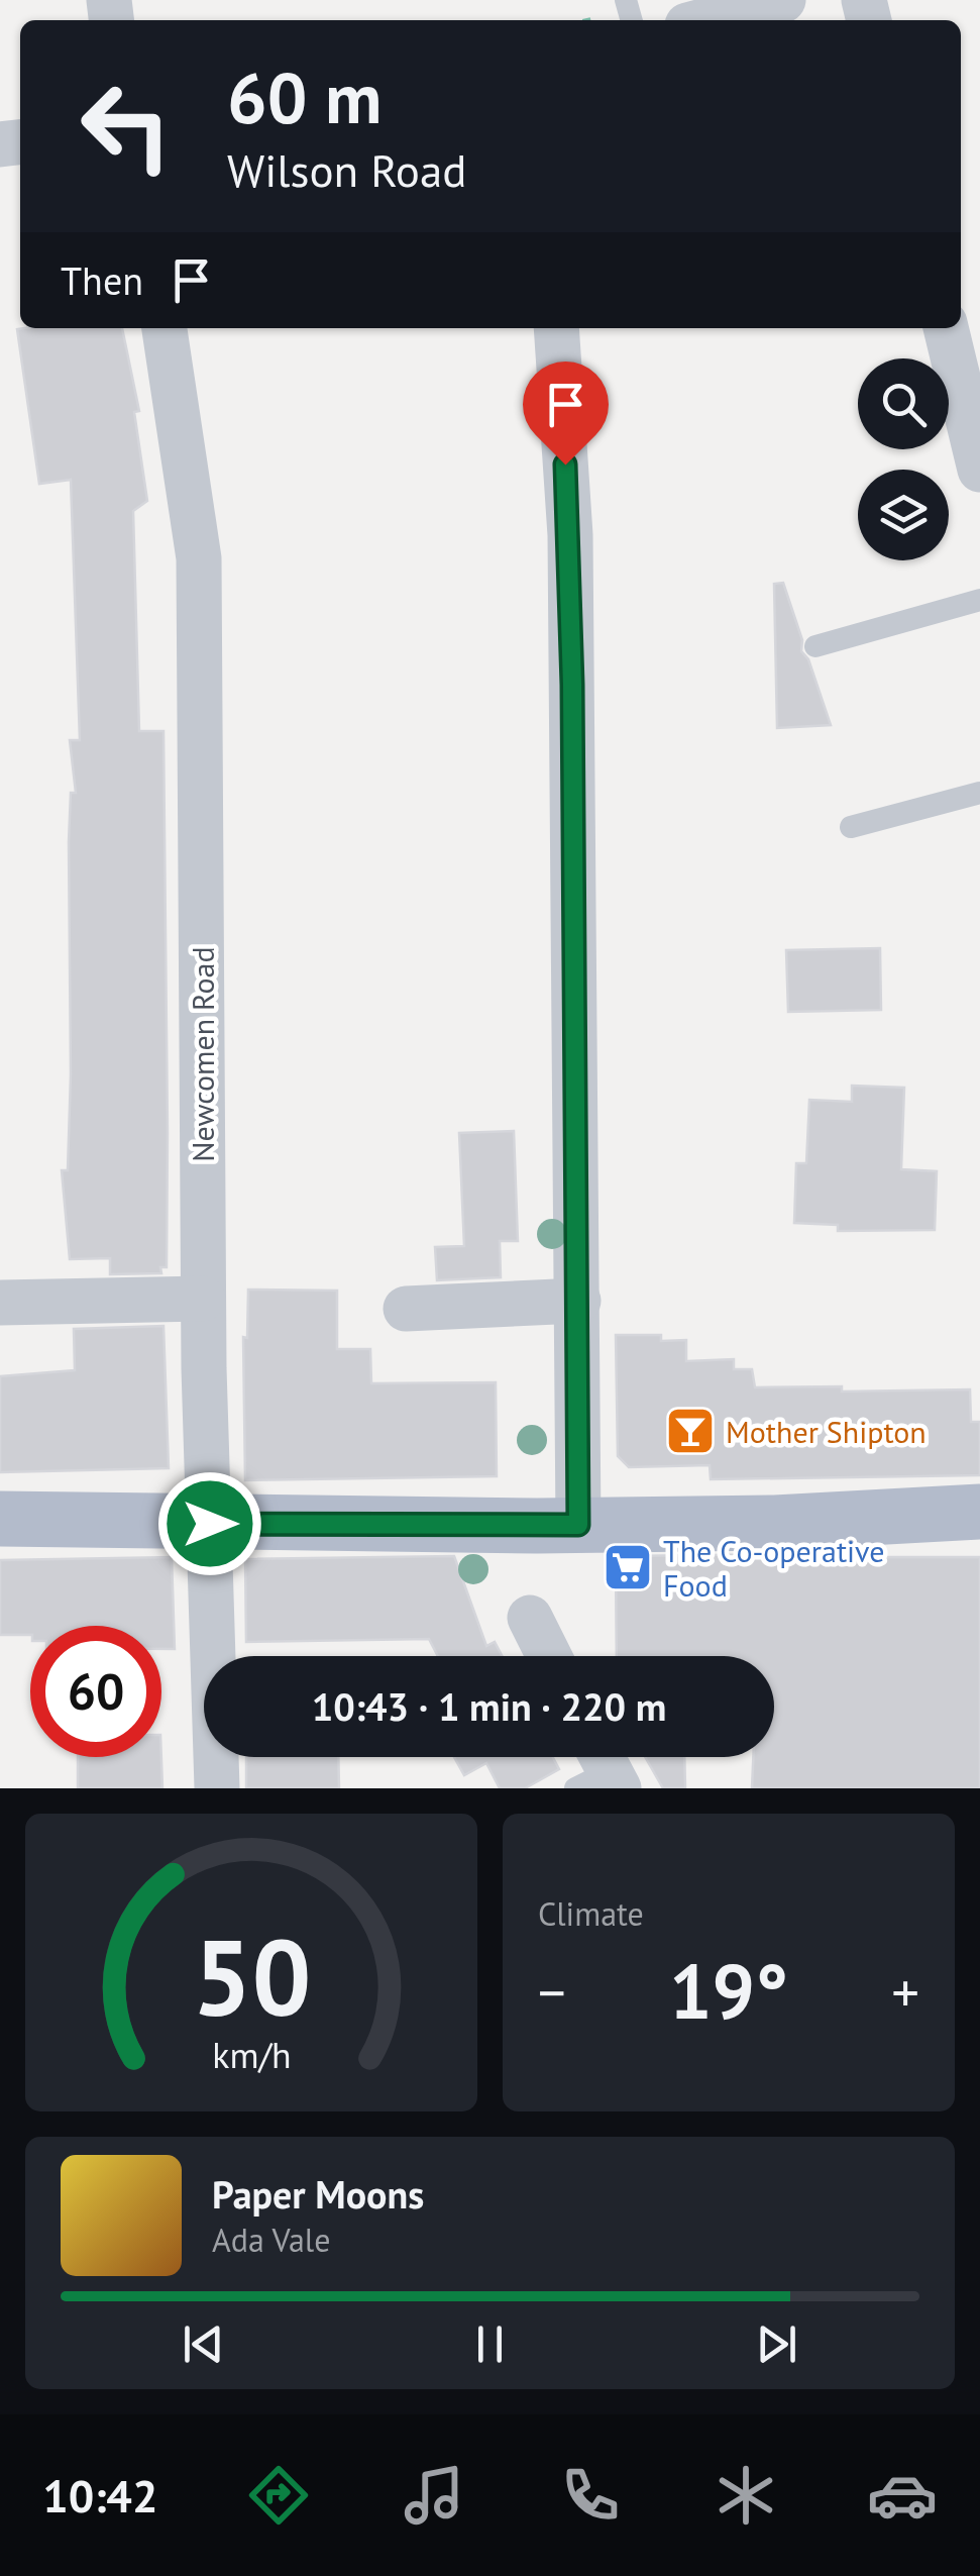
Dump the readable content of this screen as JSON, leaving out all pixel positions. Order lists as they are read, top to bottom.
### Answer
{
  "streets": {
    "street": ["Newcomen Road"]
  },
  "places": {
    "bar": ["Mother Shipton"],
    "supermarket": ["The Co-operative Food"]
  },
  "page": {
    "turn": ["60 m", "Wilson Road"],
    "then": "Then",
    "limit": "60",
    "trip": "10:43 · 1 min · 220 m",
    "tile": "Climate",
    "heat": ["−", "19°", "+"],
    "song": ["Paper Moons", "Ada Vale"],
    "tabs": "10:42",
    "gauge": ["50", "km/h"]
  }
}
